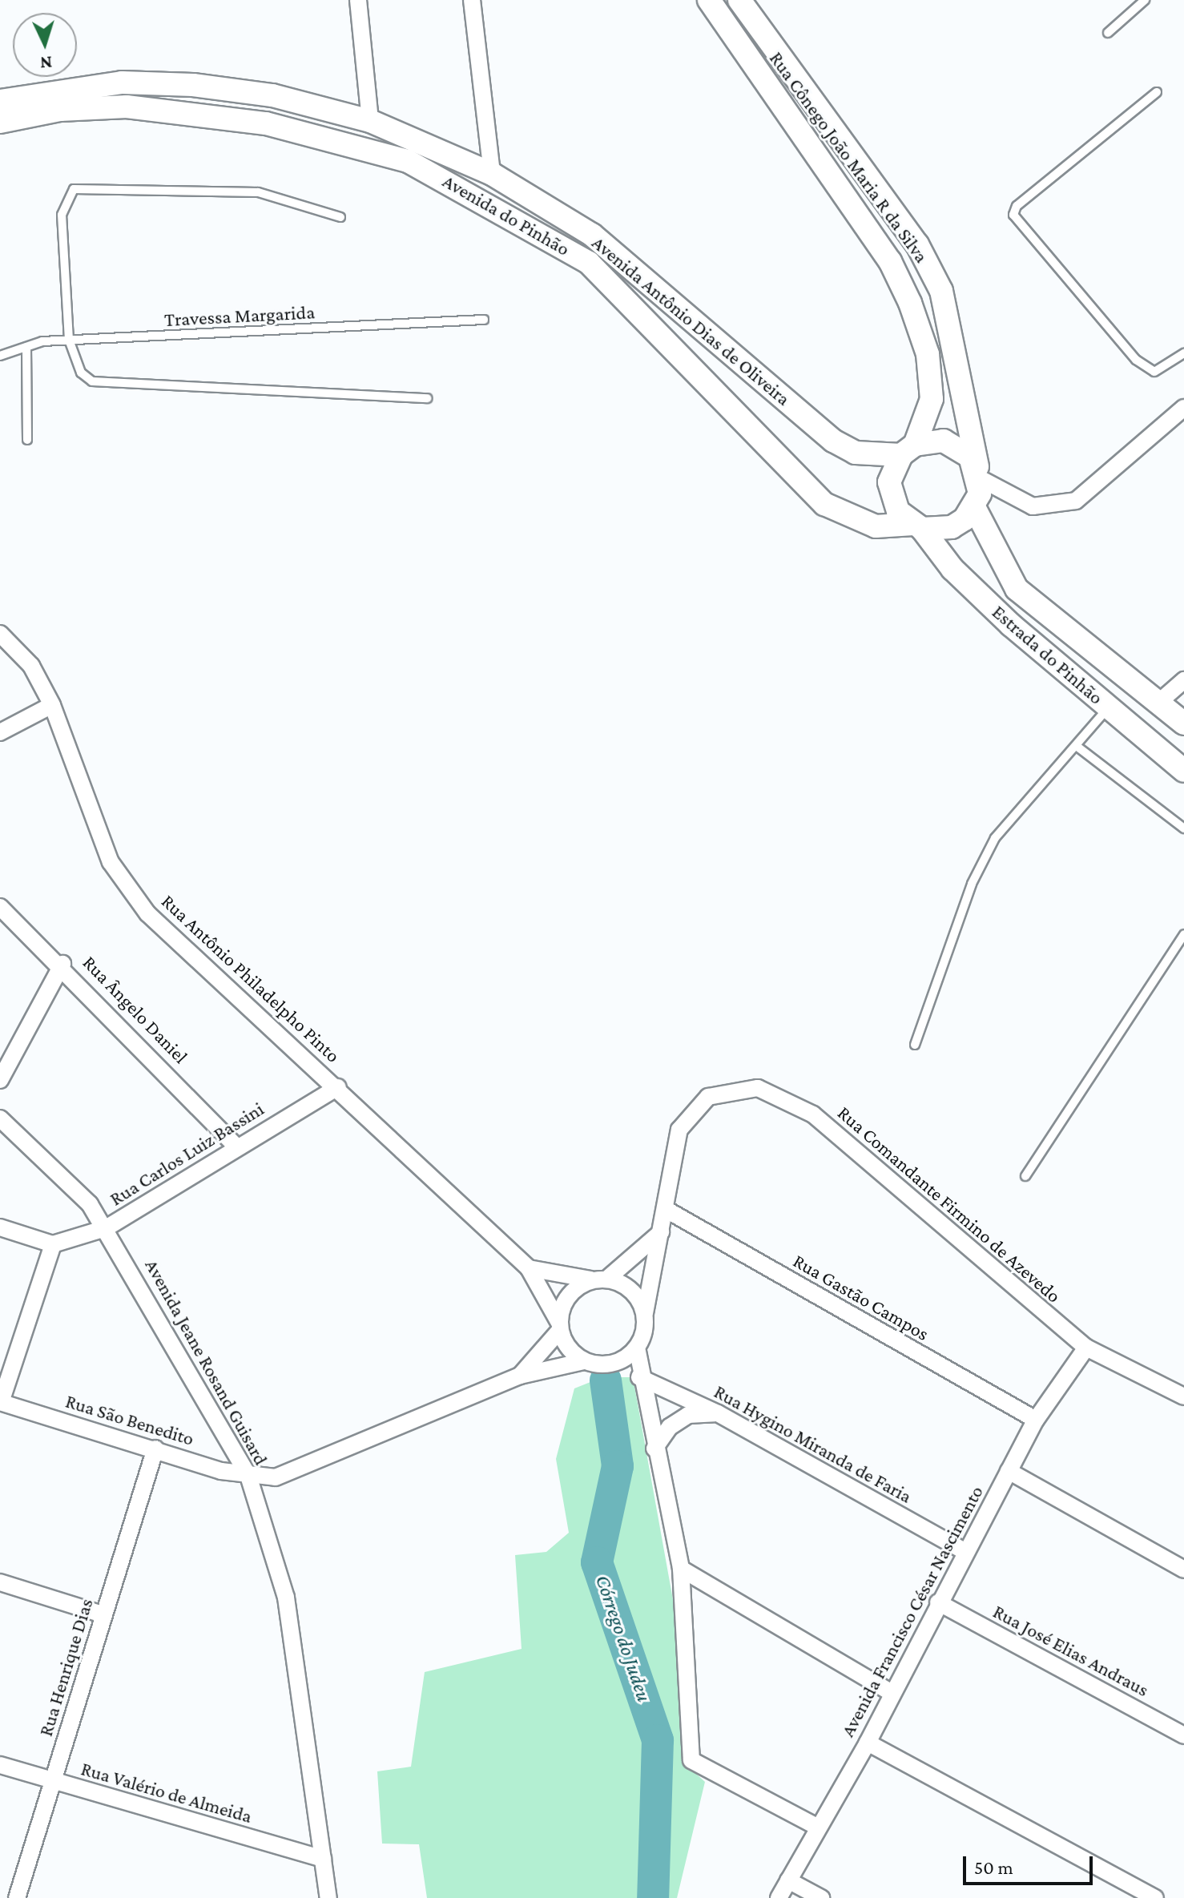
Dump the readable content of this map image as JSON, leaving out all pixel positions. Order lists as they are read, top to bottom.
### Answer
{
  "streets": {
    "street": [
      "Rua Cônego João Maria R da Silva",
      "Avenida do Pinhão",
      "Avenida Antônio Dias de Oliveira",
      "Estrada do Pinhão",
      "Rua Antônio Philadelpho Pinto",
      "Rua Ângelo Daniel",
      "Rua Carlos Luiz Bassini",
      "Rua Comandante Firmino de Azevedo",
      "Rua Gastão Campos",
      "Avenida Jeane Rosand Guisard",
      "Rua São Benedito",
      "Rua Hygino Miranda de Faria",
      "Avenida Francisco César Nascimento",
      "Rua José Elias Andraus",
      "Rua Henrique Dias",
      "Rua Valério de Almeida"
    ],
    "lane": ["Travessa Margarida"]
  },
  "crossings": [
    ["Rua Cônego João Maria R da Silva", "Avenida do Pinhão"],
    ["Rua Cônego João Maria R da Silva", "Avenida Antônio Dias de Oliveira"],
    ["Rua Cônego João Maria R da Silva", "Estrada do Pinhão"],
    ["Avenida do Pinhão", "Avenida Antônio Dias de Oliveira"],
    ["Avenida do Pinhão", "Estrada do Pinhão"],
    ["Avenida Antônio Dias de Oliveira", "Estrada do Pinhão"],
    ["Rua Antônio Philadelpho Pinto", "Rua Carlos Luiz Bassini"],
    ["Rua Antônio Philadelpho Pinto", "Rua Comandante Firmino de Azevedo"],
    ["Rua Ângelo Daniel", "Rua Carlos Luiz Bassini"],
    ["Rua Carlos Luiz Bassini", "Avenida Jeane Rosand Guisard"],
    ["Rua Comandante Firmino de Azevedo", "Rua Gastão Campos"],
    ["Rua Comandante Firmino de Azevedo", "Avenida Francisco César Nascimento"],
    ["Rua Gastão Campos", "Avenida Francisco César Nascimento"],
    ["Avenida Jeane Rosand Guisard", "Rua São Benedito"],
    ["Avenida Jeane Rosand Guisard", "Rua Valério de Almeida"],
    ["Rua São Benedito", "Rua Henrique Dias"],
    ["Rua Hygino Miranda de Faria", "Avenida Francisco César Nascimento"],
    ["Avenida Francisco César Nascimento", "Rua José Elias Andraus"],
    ["Rua Henrique Dias", "Rua Valério de Almeida"]
  ],
  "water": ["Córrego do Judeu"],
  "scale_bar": "50 m",
  "north": "bottom"
}
